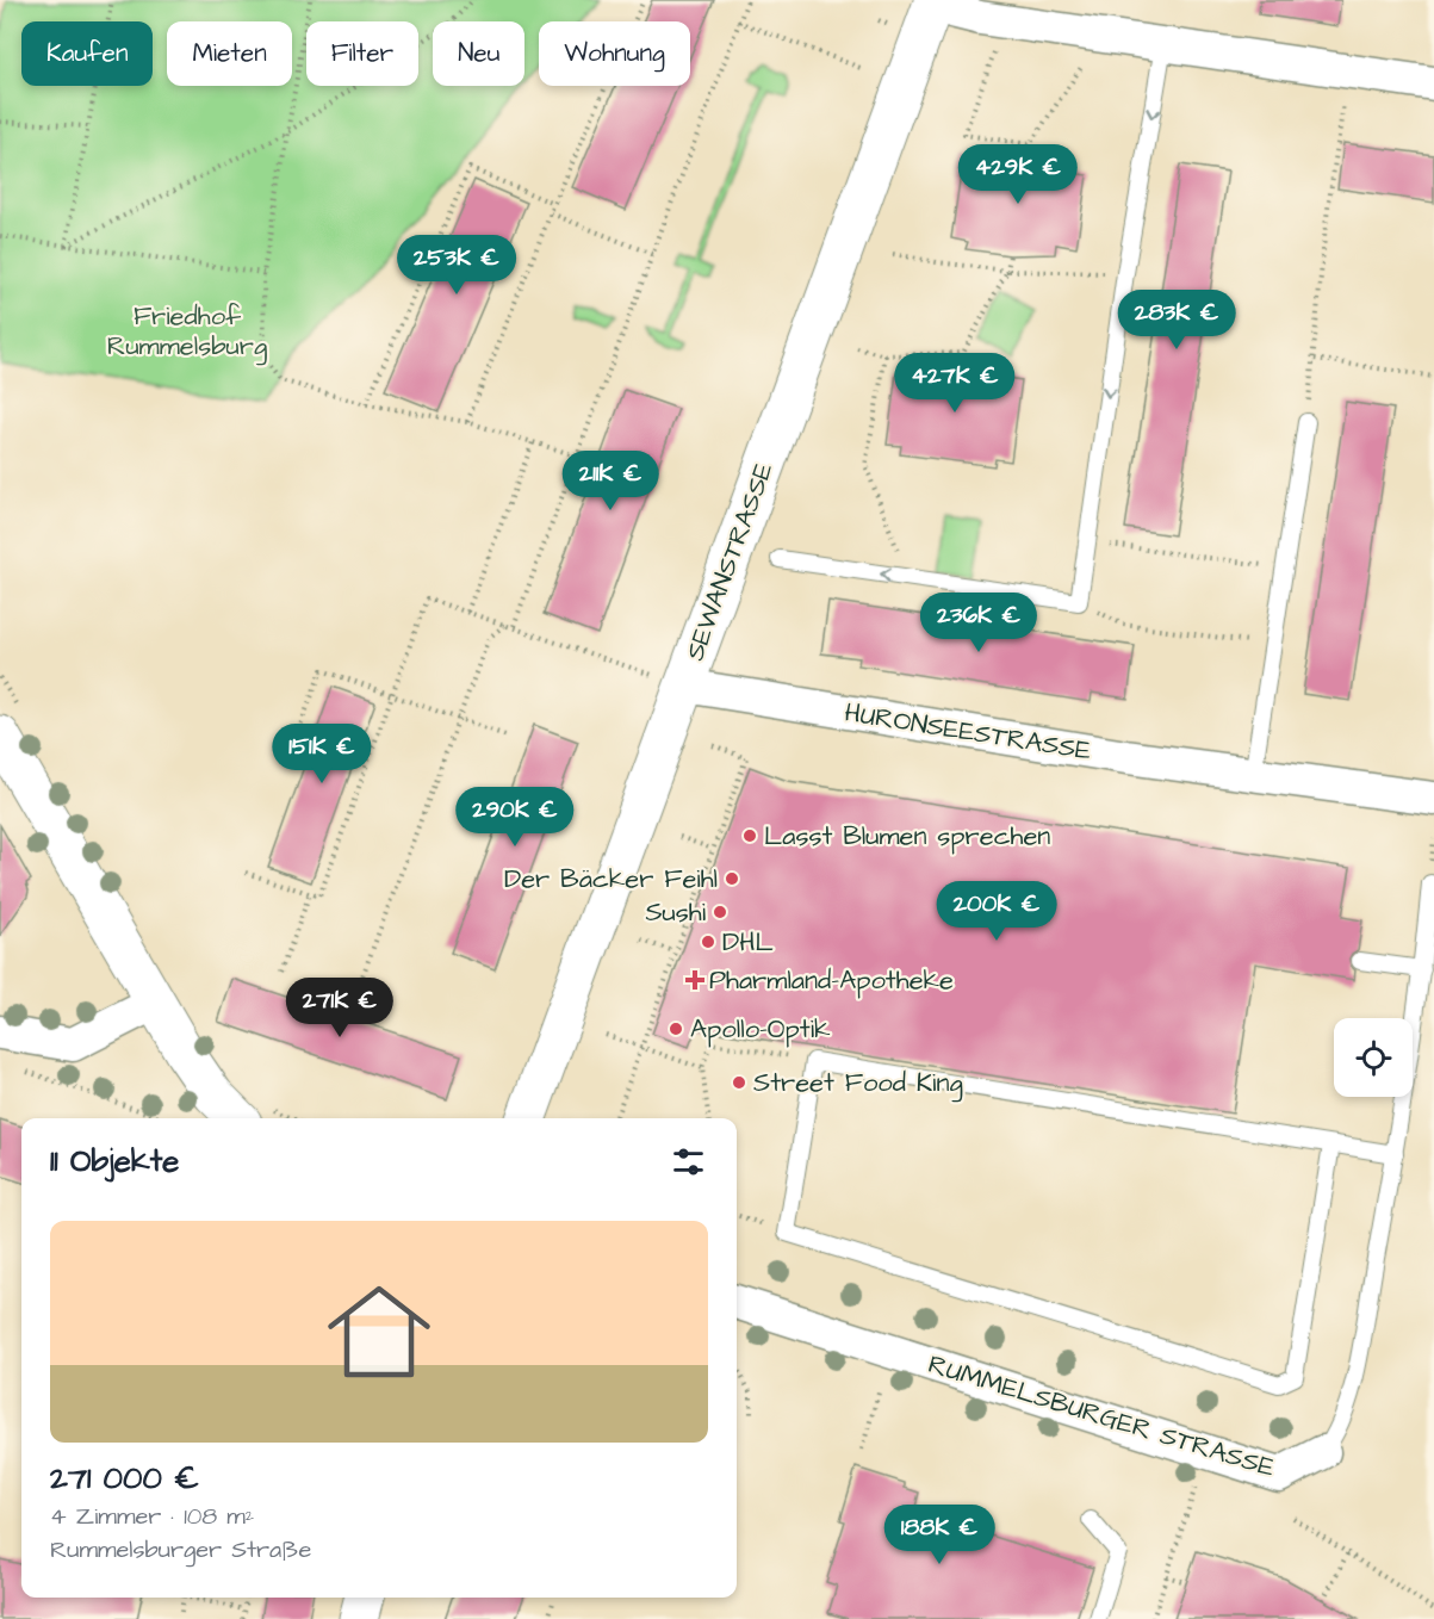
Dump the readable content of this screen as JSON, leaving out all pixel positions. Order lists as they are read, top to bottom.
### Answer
{
  "streets": {
    "street": ["SEWANSTRASSE", "HURONSEESTRASSE", "RUMMELSBURGER STRASSE"]
  },
  "crossings": [
    ["SEWANSTRASSE", "HURONSEESTRASSE"]
  ],
  "parks": ["Friedhof Rummelsburg"],
  "places": {
    "other": [
      "Lasst Blumen sprechen",
      "Der Bäcker Feihl",
      "Sushi",
      "DHL",
      "Apollo-Optik",
      "Street Food King"
    ],
    "health": ["Pharmland-Apotheke"]
  },
  "page": {
    "chip": [
      "Kaufen",
      "Mieten",
      "Filter",
      "Neu",
      "Wohnung"
    ],
    "price": [
      "429K €",
      "253K €",
      "283K €",
      "427K €",
      "211K €",
      "236K €",
      "151K €",
      "290K €",
      "200K €",
      "271K €",
      "188K €"
    ],
    "heading": "11 Objekte",
    "list": [
      {
        "name": "271 000 €",
        "note": "4 Zimmer · 108 m² · Rummelsburger Straße"
      }
    ]
  }
}
